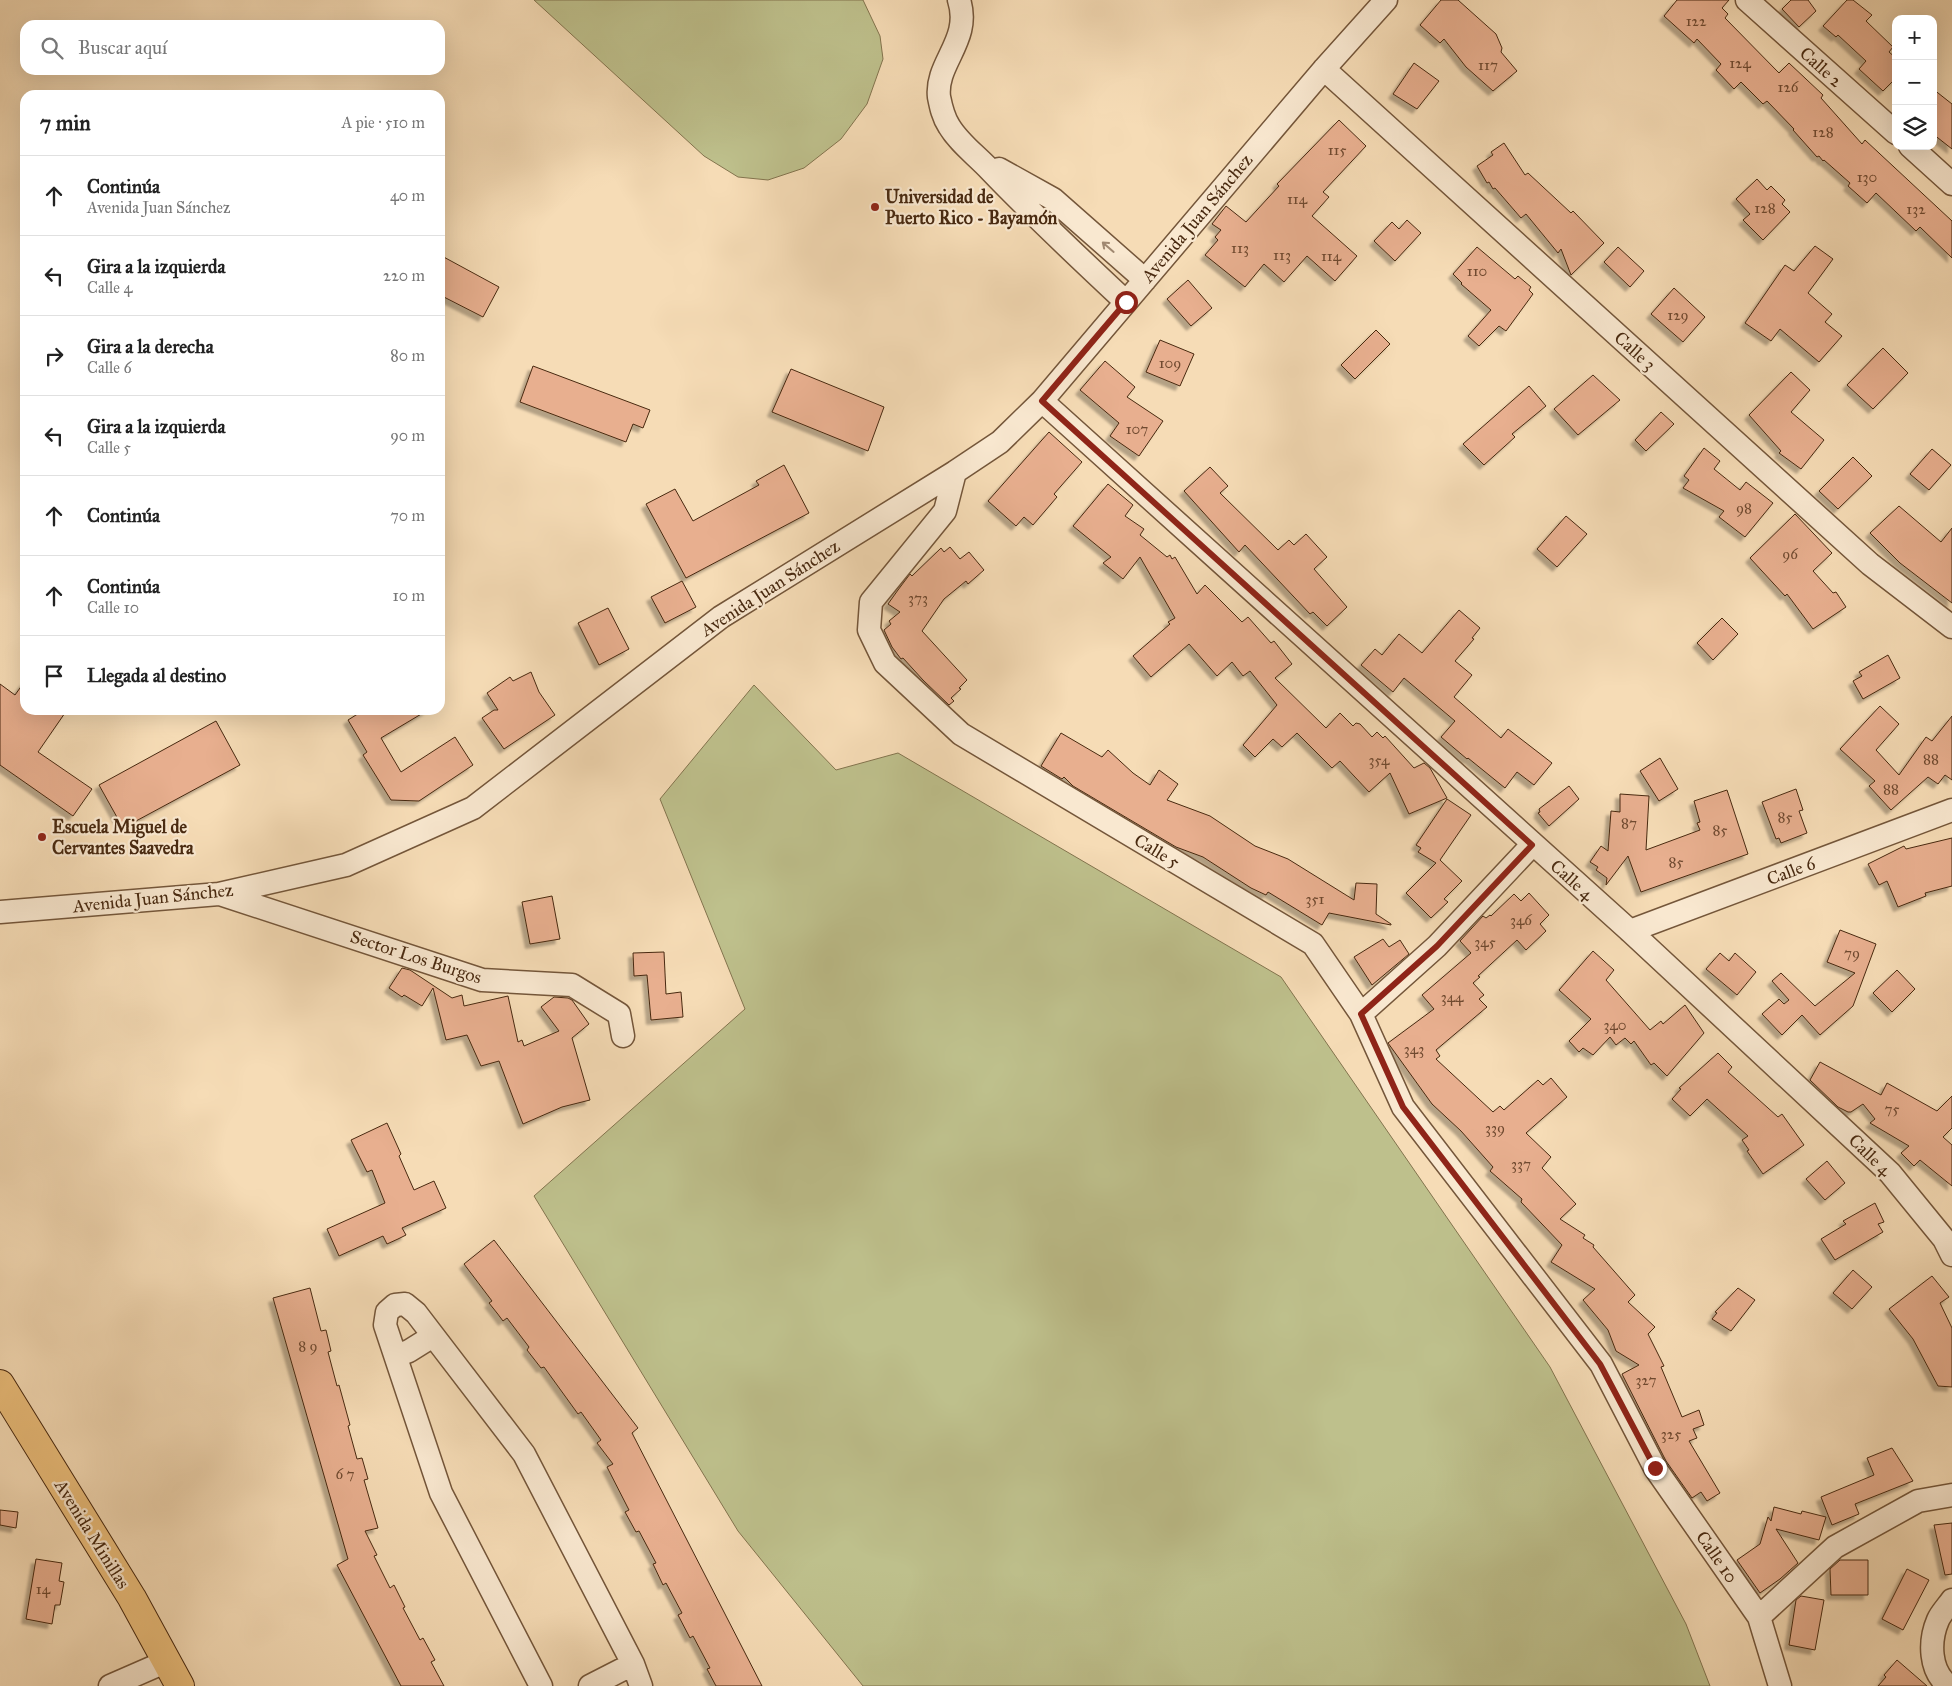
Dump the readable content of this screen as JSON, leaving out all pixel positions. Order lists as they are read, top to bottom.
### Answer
{
  "streets": {
    "main road": ["Avenida Minillas"],
    "street": [
      "Calle 2",
      "Avenida Juan Sánchez",
      "Calle 3",
      "Calle 5",
      "Calle 6",
      "Calle 4",
      "Sector Los Burgos",
      "Calle 10"
    ]
  },
  "crossings": [
    ["Avenida Juan Sánchez", "Calle 3"],
    ["Avenida Juan Sánchez", "Calle 5"],
    ["Avenida Juan Sánchez", "Calle 4"],
    ["Avenida Juan Sánchez", "Sector Los Burgos"],
    ["Calle 5", "Calle 10"],
    ["Calle 6", "Calle 4"]
  ],
  "places": ["Universidad de Puerto Rico - Bayamón", "Escuela Miguel de Cervantes Saavedra"],
  "house_numbers": [
    "122",
    "124",
    "117",
    "126",
    "128",
    "115",
    "130",
    "114",
    "128",
    "132",
    "113",
    "113",
    "114",
    "110",
    "129",
    "109",
    "107",
    "98",
    "96",
    "373",
    "88",
    "354",
    "88",
    "85",
    "87",
    "85",
    "85",
    "351",
    "346",
    "345",
    "79",
    "344",
    "340",
    "343",
    "75",
    "339",
    "337",
    "8 9",
    "327",
    "325",
    "6 7",
    "14"
  ],
  "page": {
    "map_buttons": ["+", "−"],
    "search": "Buscar aquí",
    "heading": ["7 min", "A pie · 510 m"],
    "list": [
      ["Continúa", "Avenida Juan Sánchez", "40 m"],
      ["Gira a la izquierda", "Calle 4", "220 m"],
      ["Gira a la derecha", "Calle 6", "80 m"],
      ["Gira a la izquierda", "Calle 5", "90 m"],
      ["Continúa", "70 m"],
      ["Continúa", "Calle 10", "10 m"],
      "Llegada al destino"
    ]
  }
}
